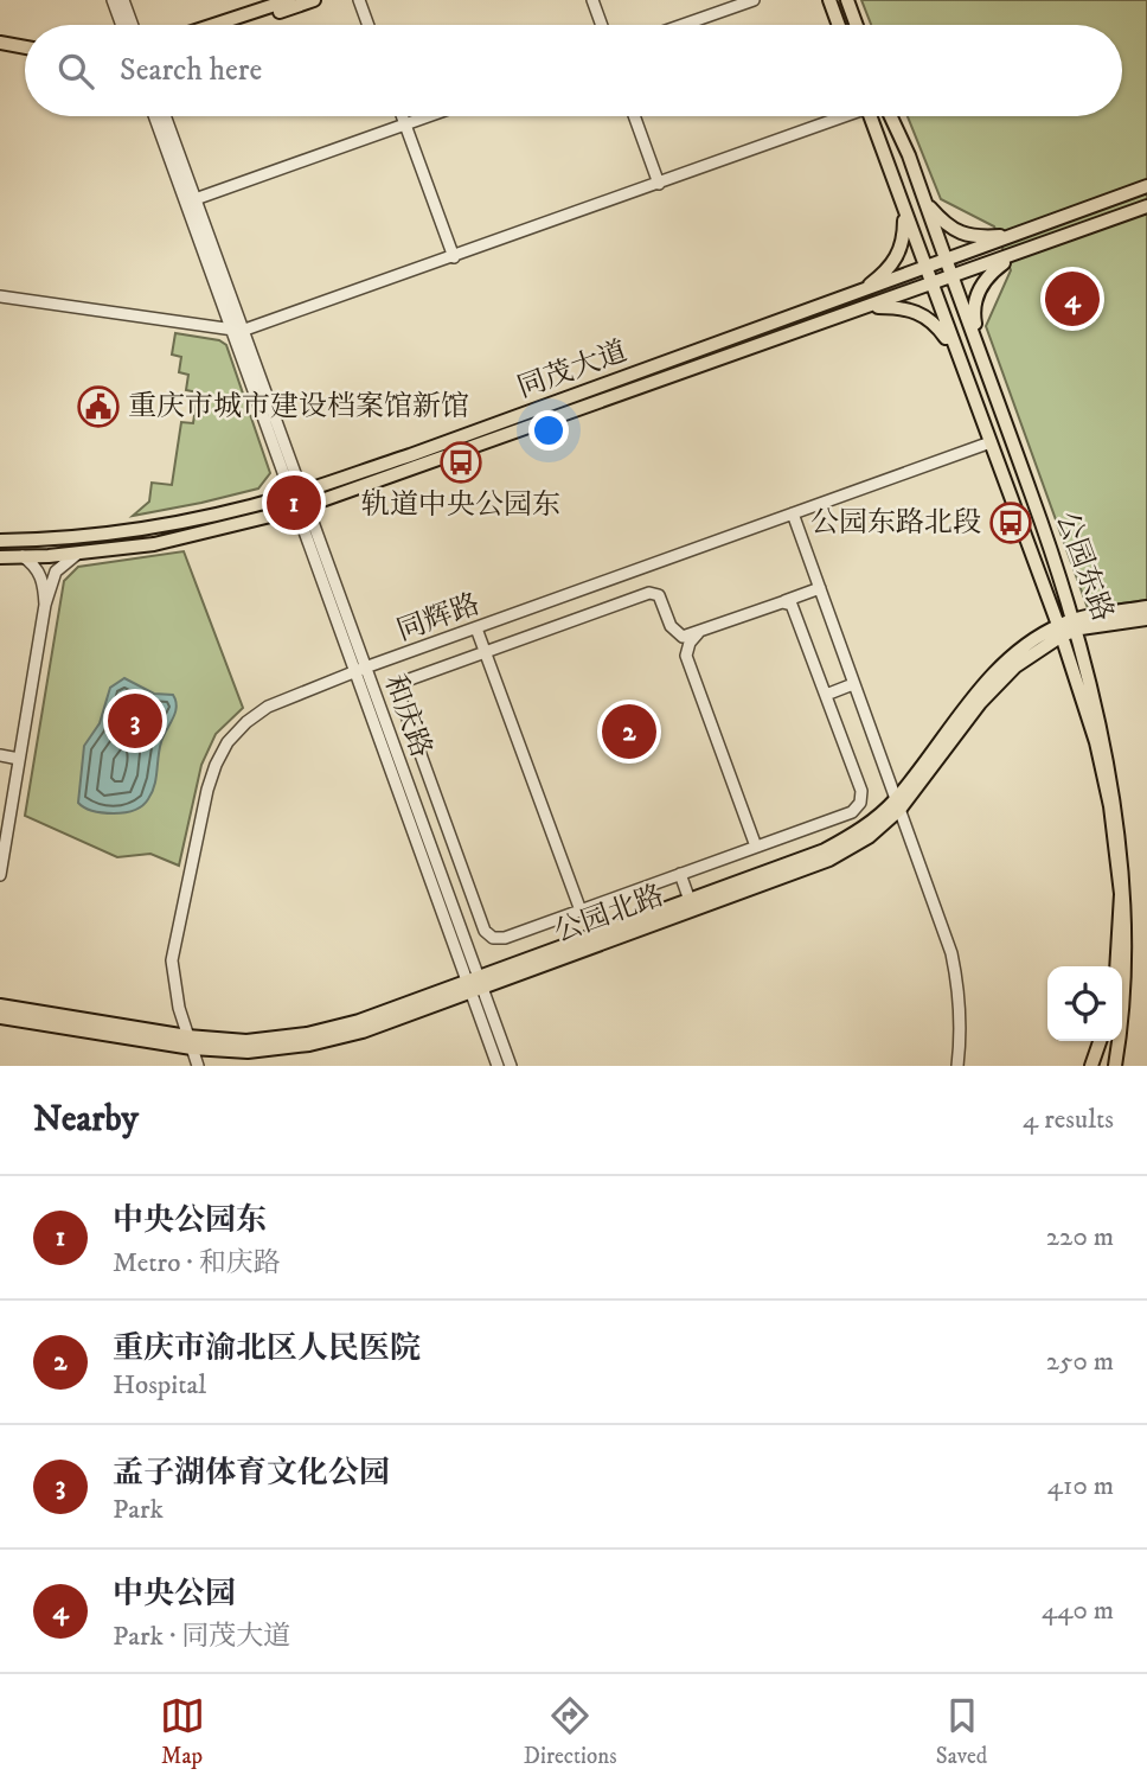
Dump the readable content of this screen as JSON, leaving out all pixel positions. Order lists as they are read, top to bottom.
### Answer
{
  "streets": {
    "main road": ["同茂大道", "公园东路", "公园北路"],
    "street": ["同辉路", "和庆路"]
  },
  "crossings": [
    ["同茂大道", "公园东路"],
    ["同茂大道", "和庆路"],
    ["公园东路", "同辉路"],
    ["公园东路", "公园北路"],
    ["同辉路", "和庆路"],
    ["同辉路", "公园北路"],
    ["和庆路", "公园北路"]
  ],
  "places": {
    "public building": ["重庆市城市建设档案馆新馆"],
    "bus stop": ["轨道中央公园东", "公园东路北段"]
  },
  "page": {
    "search": "Search here",
    "pins": [
      "4",
      "1",
      "3",
      "2"
    ],
    "heading": ["Nearby", "4 results"],
    "list": [
      {
        "mark": "1",
        "name": "中央公园东",
        "note": "Metro · 和庆路",
        "value": "220 m"
      },
      {
        "mark": "2",
        "name": "重庆市渝北区人民医院",
        "note": "Hospital",
        "value": "250 m"
      },
      {
        "mark": "3",
        "name": "孟子湖体育文化公园",
        "note": "Park",
        "value": "410 m"
      },
      {
        "mark": "4",
        "name": "中央公园",
        "note": "Park · 同茂大道",
        "value": "440 m"
      }
    ],
    "nav": ["Map", "Directions", "Saved"]
  }
}
